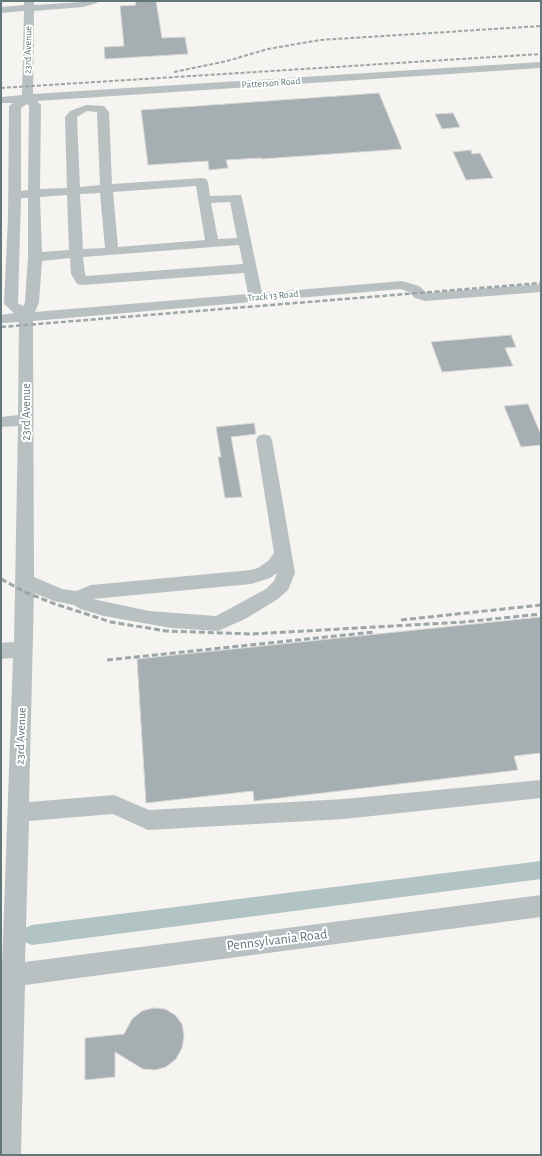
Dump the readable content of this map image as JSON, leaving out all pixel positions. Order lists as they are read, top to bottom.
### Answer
{
  "streets": {
    "street": [
      "23rd Avenue",
      "Patterson Road",
      "Track 13 Road",
      "Pennsylvania Road"
    ]
  },
  "crossings": [
    ["23rd Avenue", "Patterson Road"],
    ["23rd Avenue", "Track 13 Road"],
    ["23rd Avenue", "Pennsylvania Road"]
  ]
}
